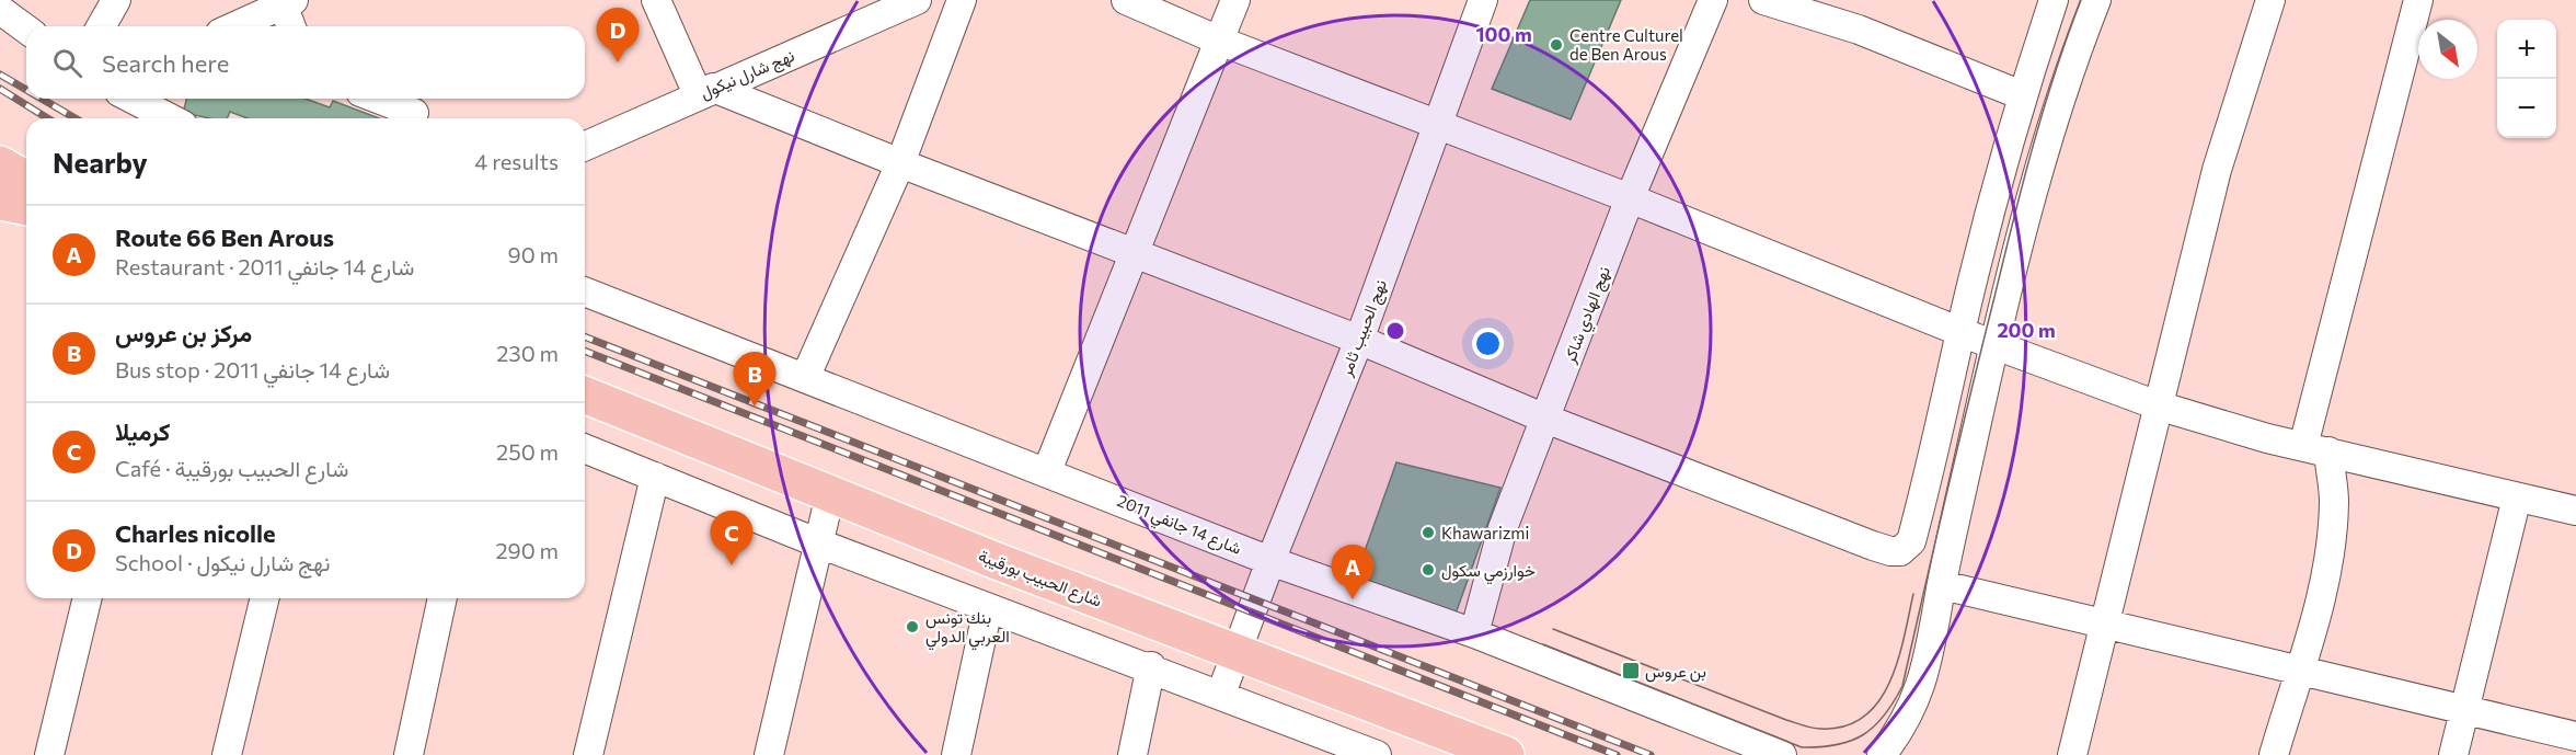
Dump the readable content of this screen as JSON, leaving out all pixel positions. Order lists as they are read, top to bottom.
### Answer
{
  "streets": {
    "main road": ["شارع الحبيب بورقيبة"],
    "street": [
      "نهج شارل نيكول",
      "نهج الهادي شاكر",
      "نهج الحبيب ثامر",
      "شارع 14 جانفي 2011"
    ]
  },
  "crossings": [
    ["نهج الهادي شاكر", "شارع 14 جانفي 2011"],
    ["نهج الحبيب ثامر", "شارع 14 جانفي 2011"],
    ["نهج الحبيب ثامر", "شارع الحبيب بورقيبة"]
  ],
  "places": {
    "other": [
      "Centre Culturel de Ben Arous",
      "Khawarizmi",
      "خوارزمي سكول",
      "بنك تونس العربي الدولي"
    ],
    "transit": ["بن عروس"]
  },
  "north": "bottom right",
  "page": {
    "pins": [
      "D",
      "B",
      "C",
      "A"
    ],
    "map_buttons": ["+", "−"],
    "search": "Search here",
    "heading": ["Nearby", "4 results"],
    "list": [
      {
        "mark": "A",
        "name": "Route 66 Ben Arous",
        "note": "Restaurant · شارع 14 جانفي 2011",
        "value": "90 m"
      },
      {
        "mark": "B",
        "name": "مركز بن عروس",
        "note": "Bus stop · شارع 14 جانفي 2011",
        "value": "230 m"
      },
      {
        "mark": "C",
        "name": "كرميلا",
        "note": "Café · شارع الحبيب بورقيبة",
        "value": "250 m"
      },
      {
        "mark": "D",
        "name": "Charles nicolle",
        "note": "School · نهج شارل نيكول",
        "value": "290 m"
      }
    ]
  },
  "rings": ["100 m", "200 m"]
}
